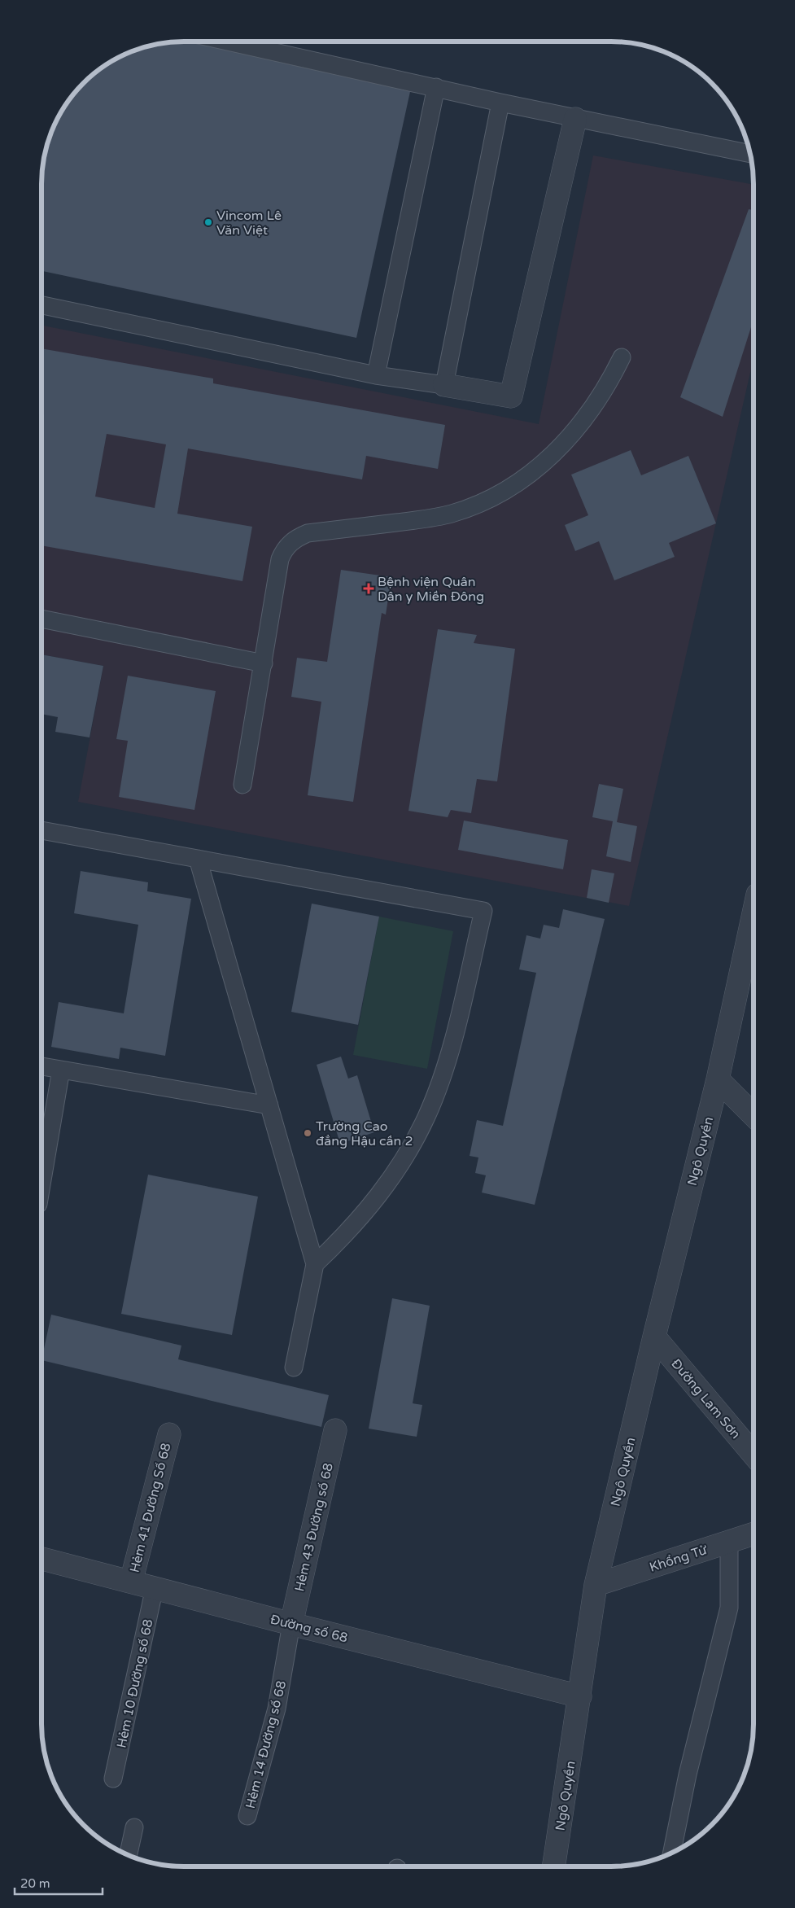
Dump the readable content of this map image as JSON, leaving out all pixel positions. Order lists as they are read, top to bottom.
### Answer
{
  "streets": {
    "street": [
      "Ngô Quyền",
      "Đường Lam Sơn",
      "Hẻm 41 Đường Số 68",
      "Hẻm 43 Đường số 68",
      "Khổng Tử",
      "Đường số 68"
    ],
    "lane": ["Hẻm 10 Đường số 68", "Hẻm 14 Đường số 68"]
  },
  "crossings": [
    ["Ngô Quyền", "Đường Lam Sơn"],
    ["Ngô Quyền", "Khổng Tử"],
    ["Ngô Quyền", "Đường số 68"],
    ["Hẻm 41 Đường Số 68", "Đường số 68"],
    ["Hẻm 43 Đường số 68", "Đường số 68"],
    ["Hẻm 43 Đường số 68", "Hẻm 14 Đường số 68"],
    ["Đường số 68", "Hẻm 10 Đường số 68"],
    ["Đường số 68", "Hẻm 14 Đường số 68"]
  ],
  "places": {
    "other": ["Vincom Lê Văn Việt", "Trường Cao đẳng Hậu cần 2"],
    "health": ["Bệnh viện Quân Dân y Miền Đông"]
  },
  "scale_bar": "20 m"
}
